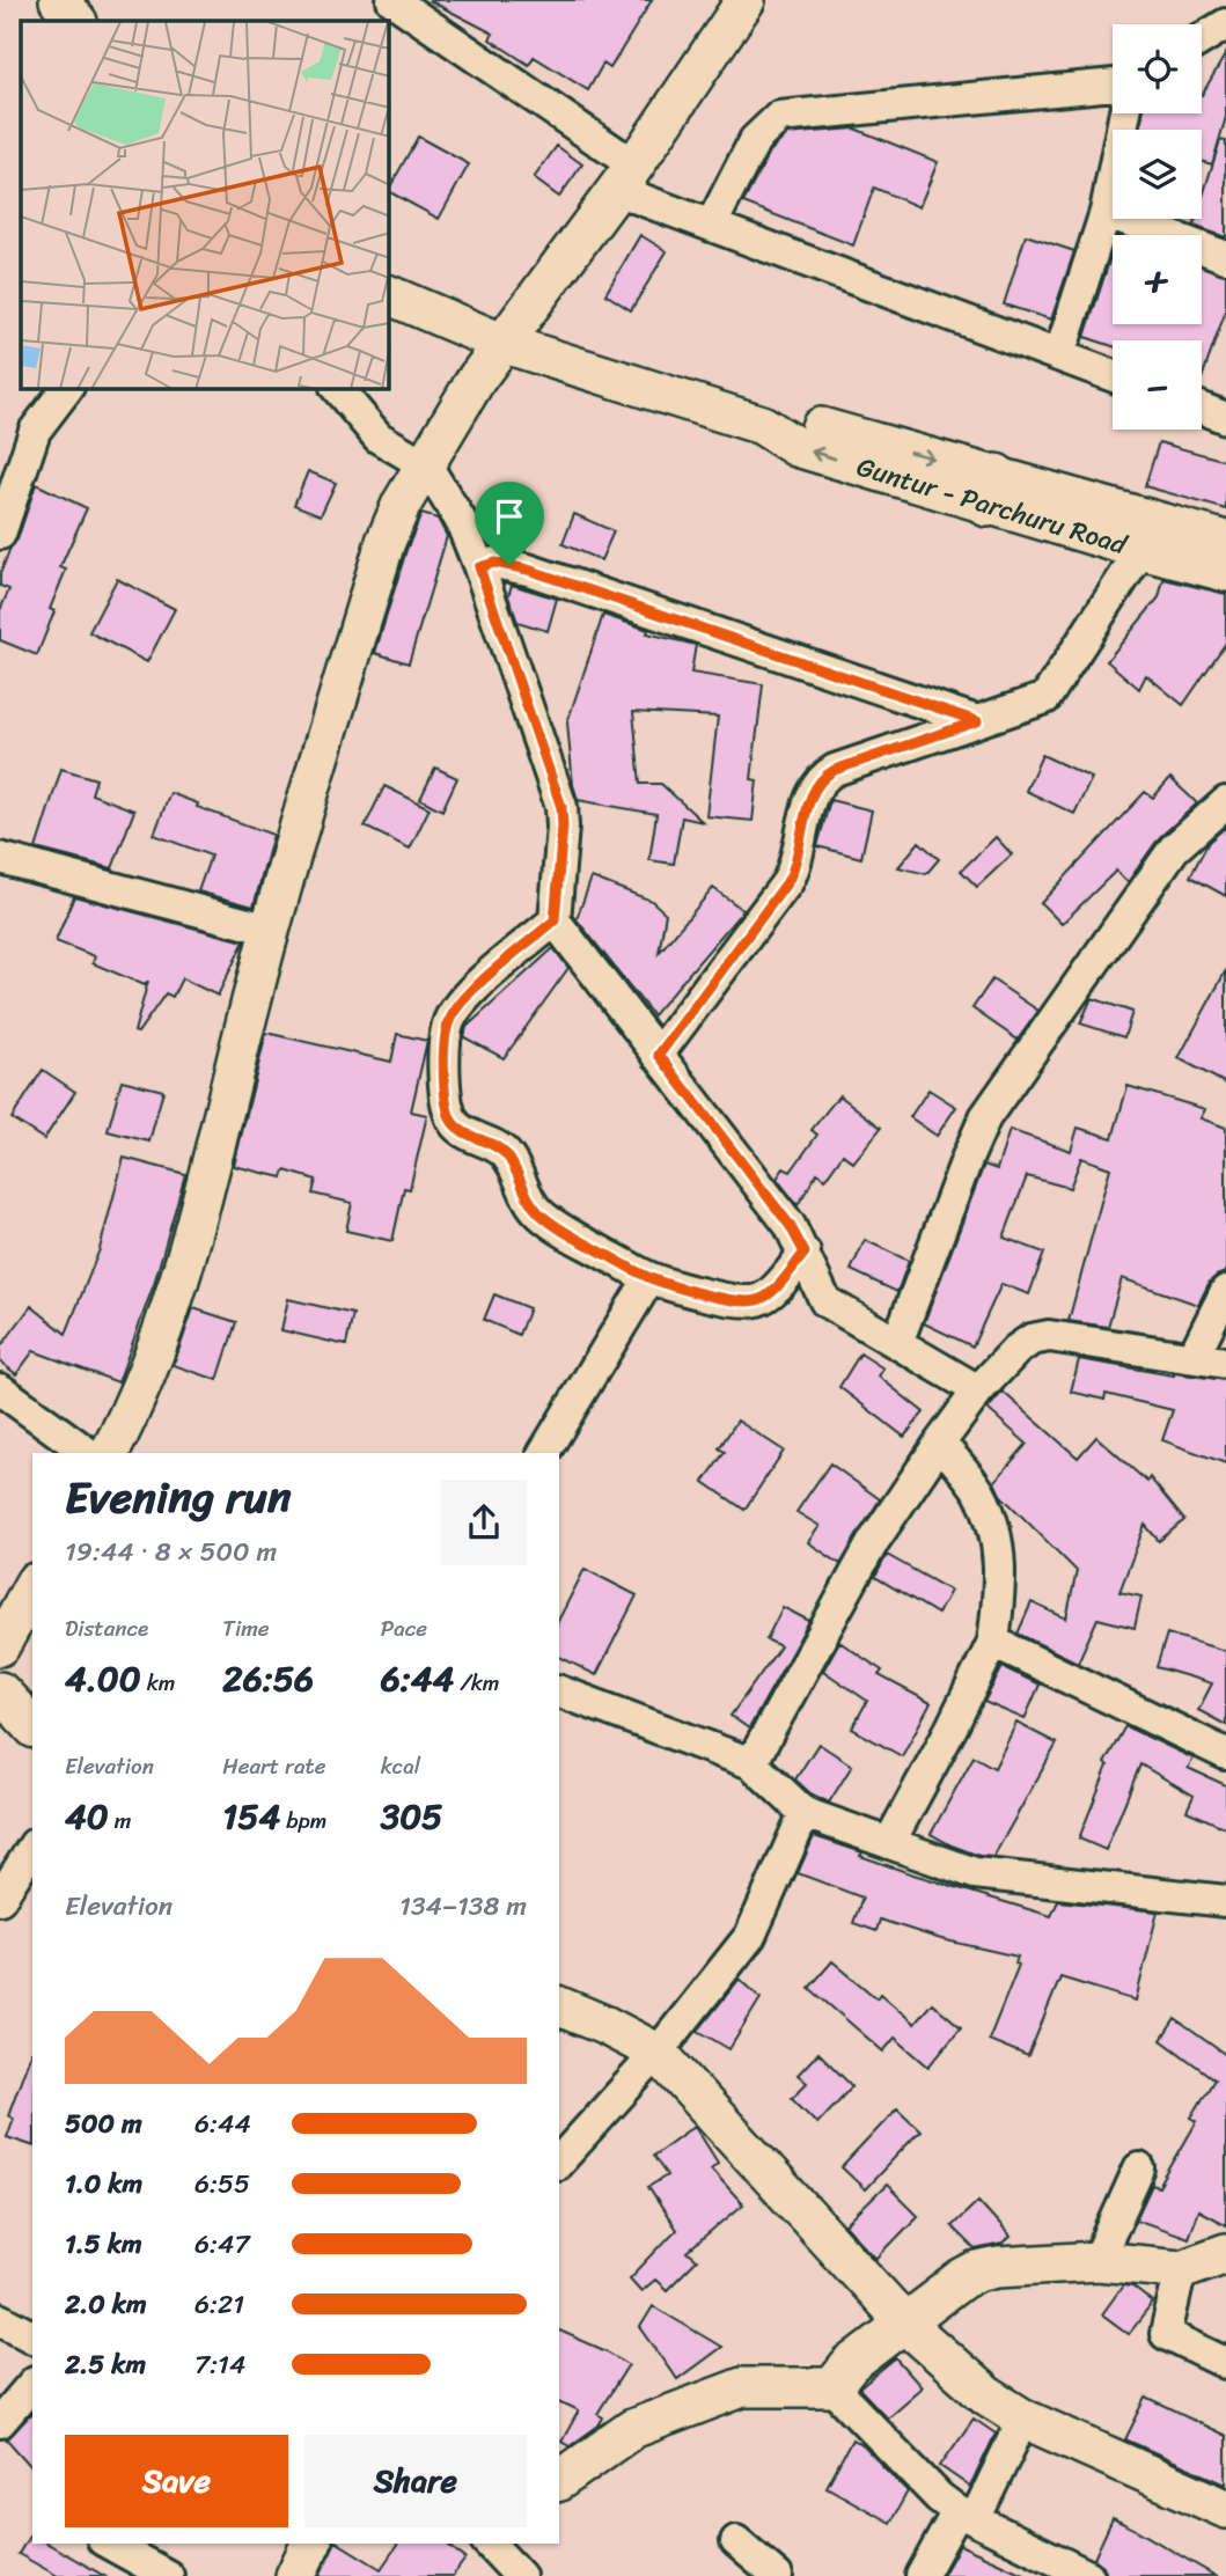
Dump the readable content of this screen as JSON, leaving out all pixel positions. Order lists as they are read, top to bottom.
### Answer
{
  "streets": {
    "street": ["Guntur - Parchuru Road"]
  },
  "page": {
    "map_buttons": ["+", "−"],
    "heading": ["Evening run", "19:44 · 8 × 500 m"],
    "stats": [
      ["Distance", "4.00 km"],
      ["Time", "26:56"],
      ["Pace", "6:44 /km"],
      ["Elevation", "40 m"],
      ["Heart rate", "154 bpm"],
      ["kcal", "305"]
    ],
    "chart": ["Elevation", "134–138 m"],
    "list": [
      {
        "name": "500 m",
        "note": "6:44"
      },
      {
        "name": "1.0 km",
        "note": "6:55"
      },
      {
        "name": "1.5 km",
        "note": "6:47"
      },
      {
        "name": "2.0 km",
        "note": "6:21"
      },
      {
        "name": "2.5 km",
        "note": "7:14"
      }
    ],
    "buttons": ["Save", "Share"]
  }
}
